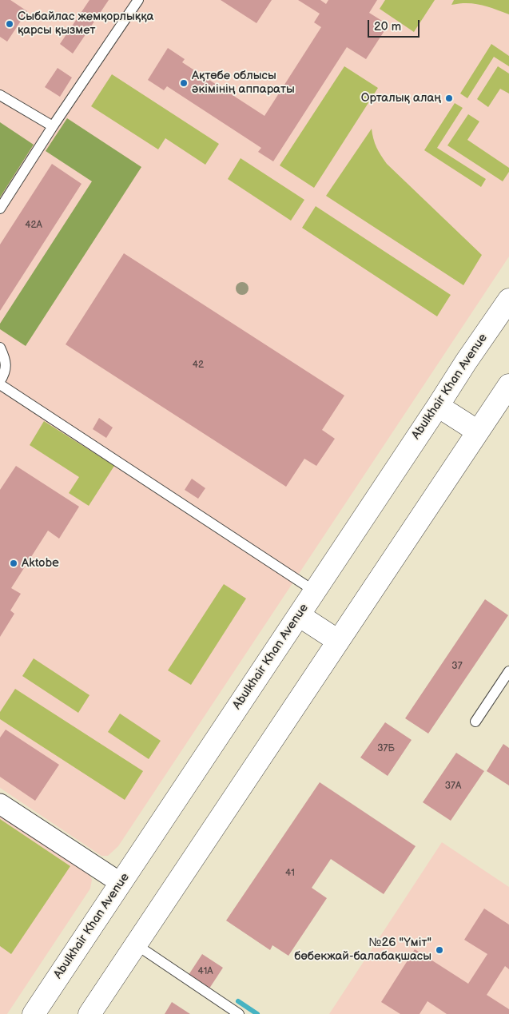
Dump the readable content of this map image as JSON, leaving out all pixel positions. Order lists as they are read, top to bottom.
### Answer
{
  "streets": {
    "main road": ["Abulkhair Khan Avenue"]
  },
  "places": [
    "Сыбайлас жемқорлыққа қарсы қызмет",
    "Ақтөбе облысы әкімінің аппараты",
    "Орталық алаң",
    "Aktobe",
    "№26 \"Үміт\" бөбекжай-балабақшасы"
  ],
  "house_numbers": [
    "42А",
    "42",
    "37",
    "37Б",
    "37А",
    "41",
    "41А"
  ],
  "scale_bar": "20 m"
}
